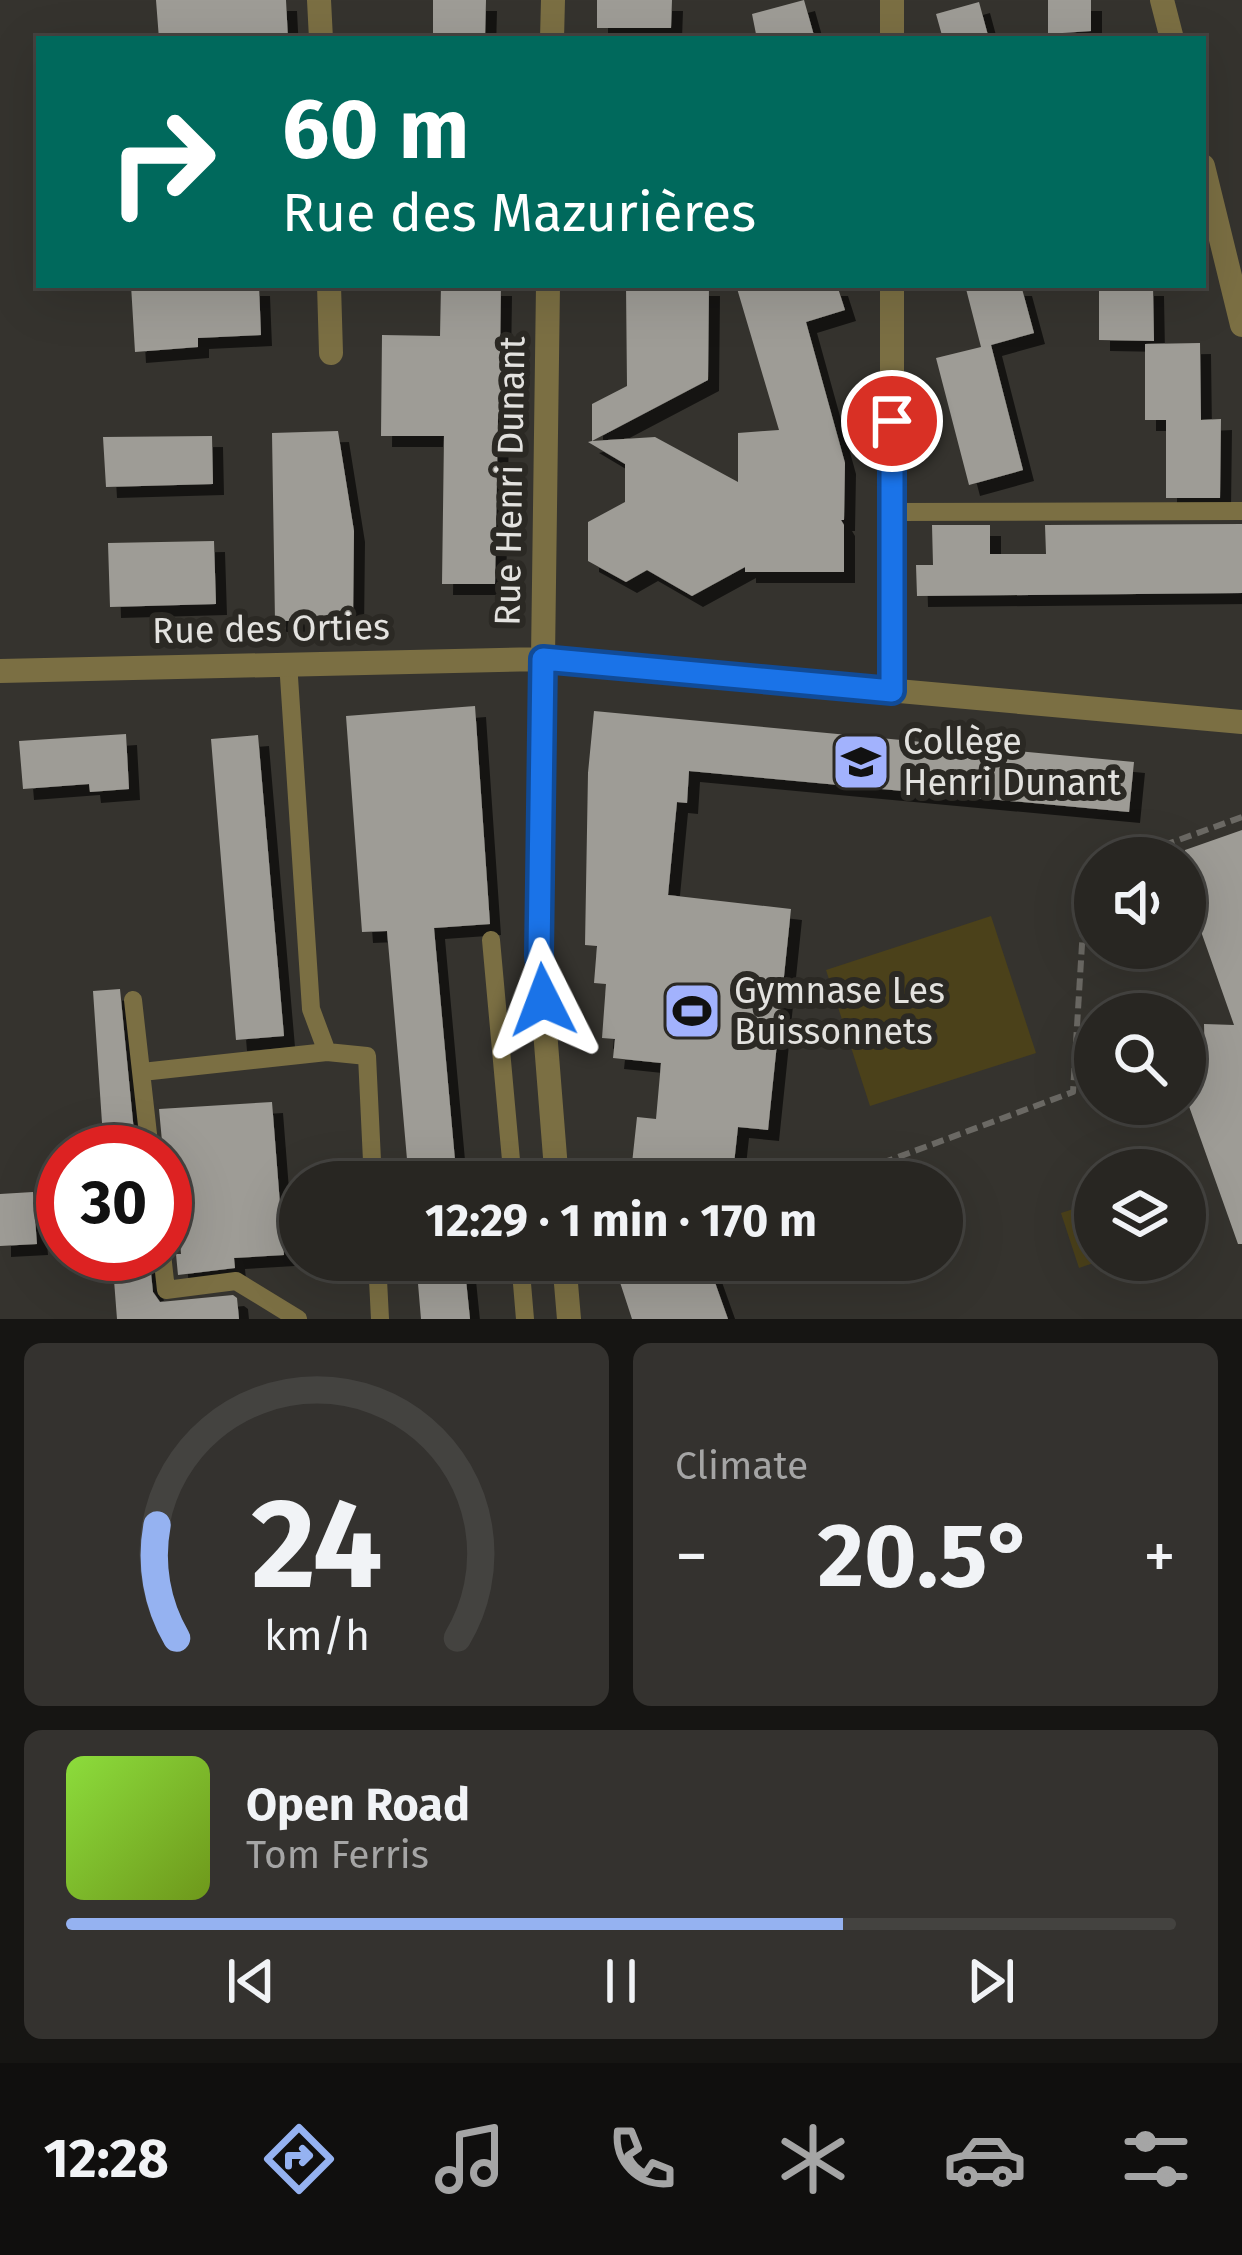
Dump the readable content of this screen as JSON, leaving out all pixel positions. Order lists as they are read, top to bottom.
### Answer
{
  "streets": {
    "street": ["Rue Henri Dunant", "Rue des Orties"]
  },
  "crossings": [
    ["Rue Henri Dunant", "Rue des Orties"]
  ],
  "places": {
    "school or university": ["Collège Henri Dunant"],
    "sports": ["Gymnase Les Buissonnets"]
  },
  "page": {
    "turn": ["60 m", "Rue des Mazurières"],
    "limit": "30",
    "trip": "12:29 · 1 min · 170 m",
    "tile": "Climate",
    "heat": ["−", "20.5°", "+"],
    "song": ["Open Road", "Tom Ferris"],
    "tabs": "12:28",
    "gauge": ["24", "km/h"]
  }
}
